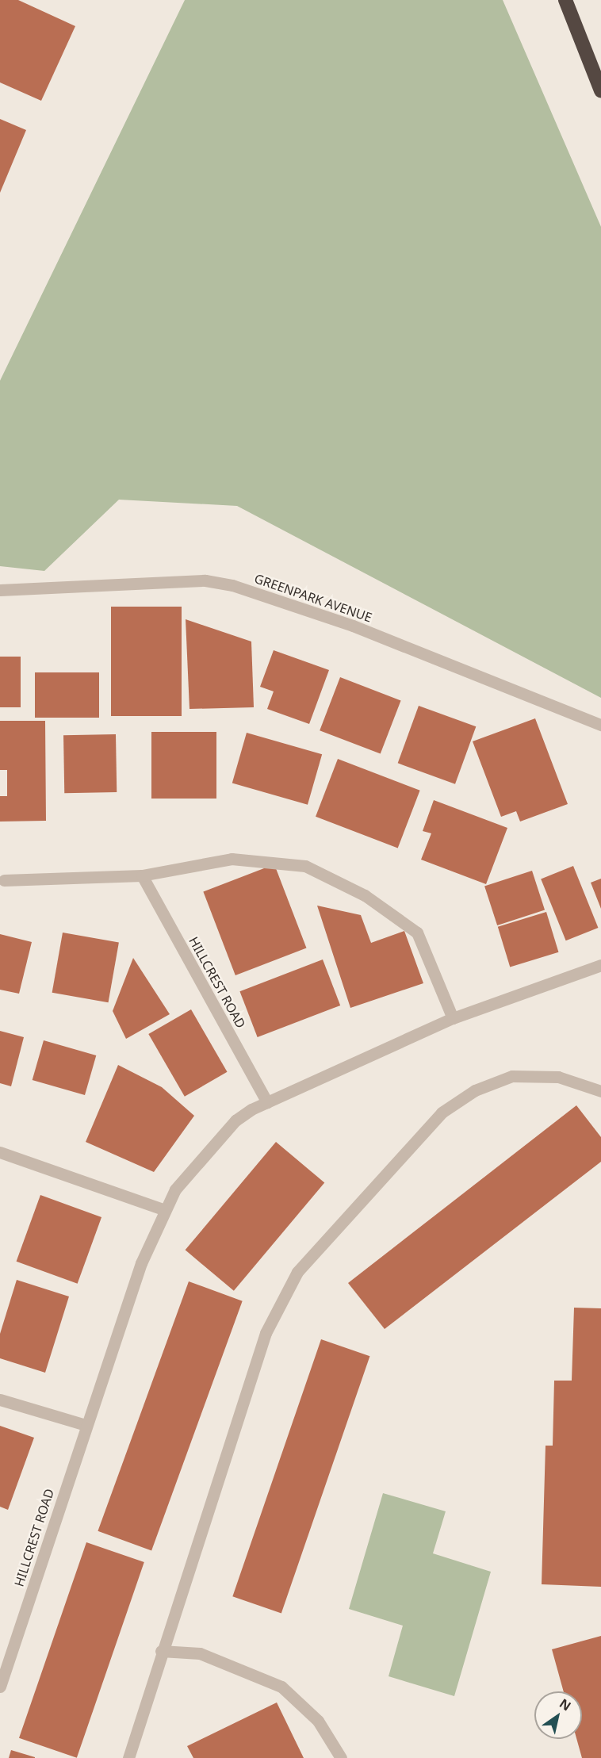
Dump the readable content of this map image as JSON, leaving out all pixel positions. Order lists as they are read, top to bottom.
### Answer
{
  "streets": {
    "street": ["GREENPARK AVENUE", "HILLCREST ROAD"]
  },
  "north": "top right"
}
